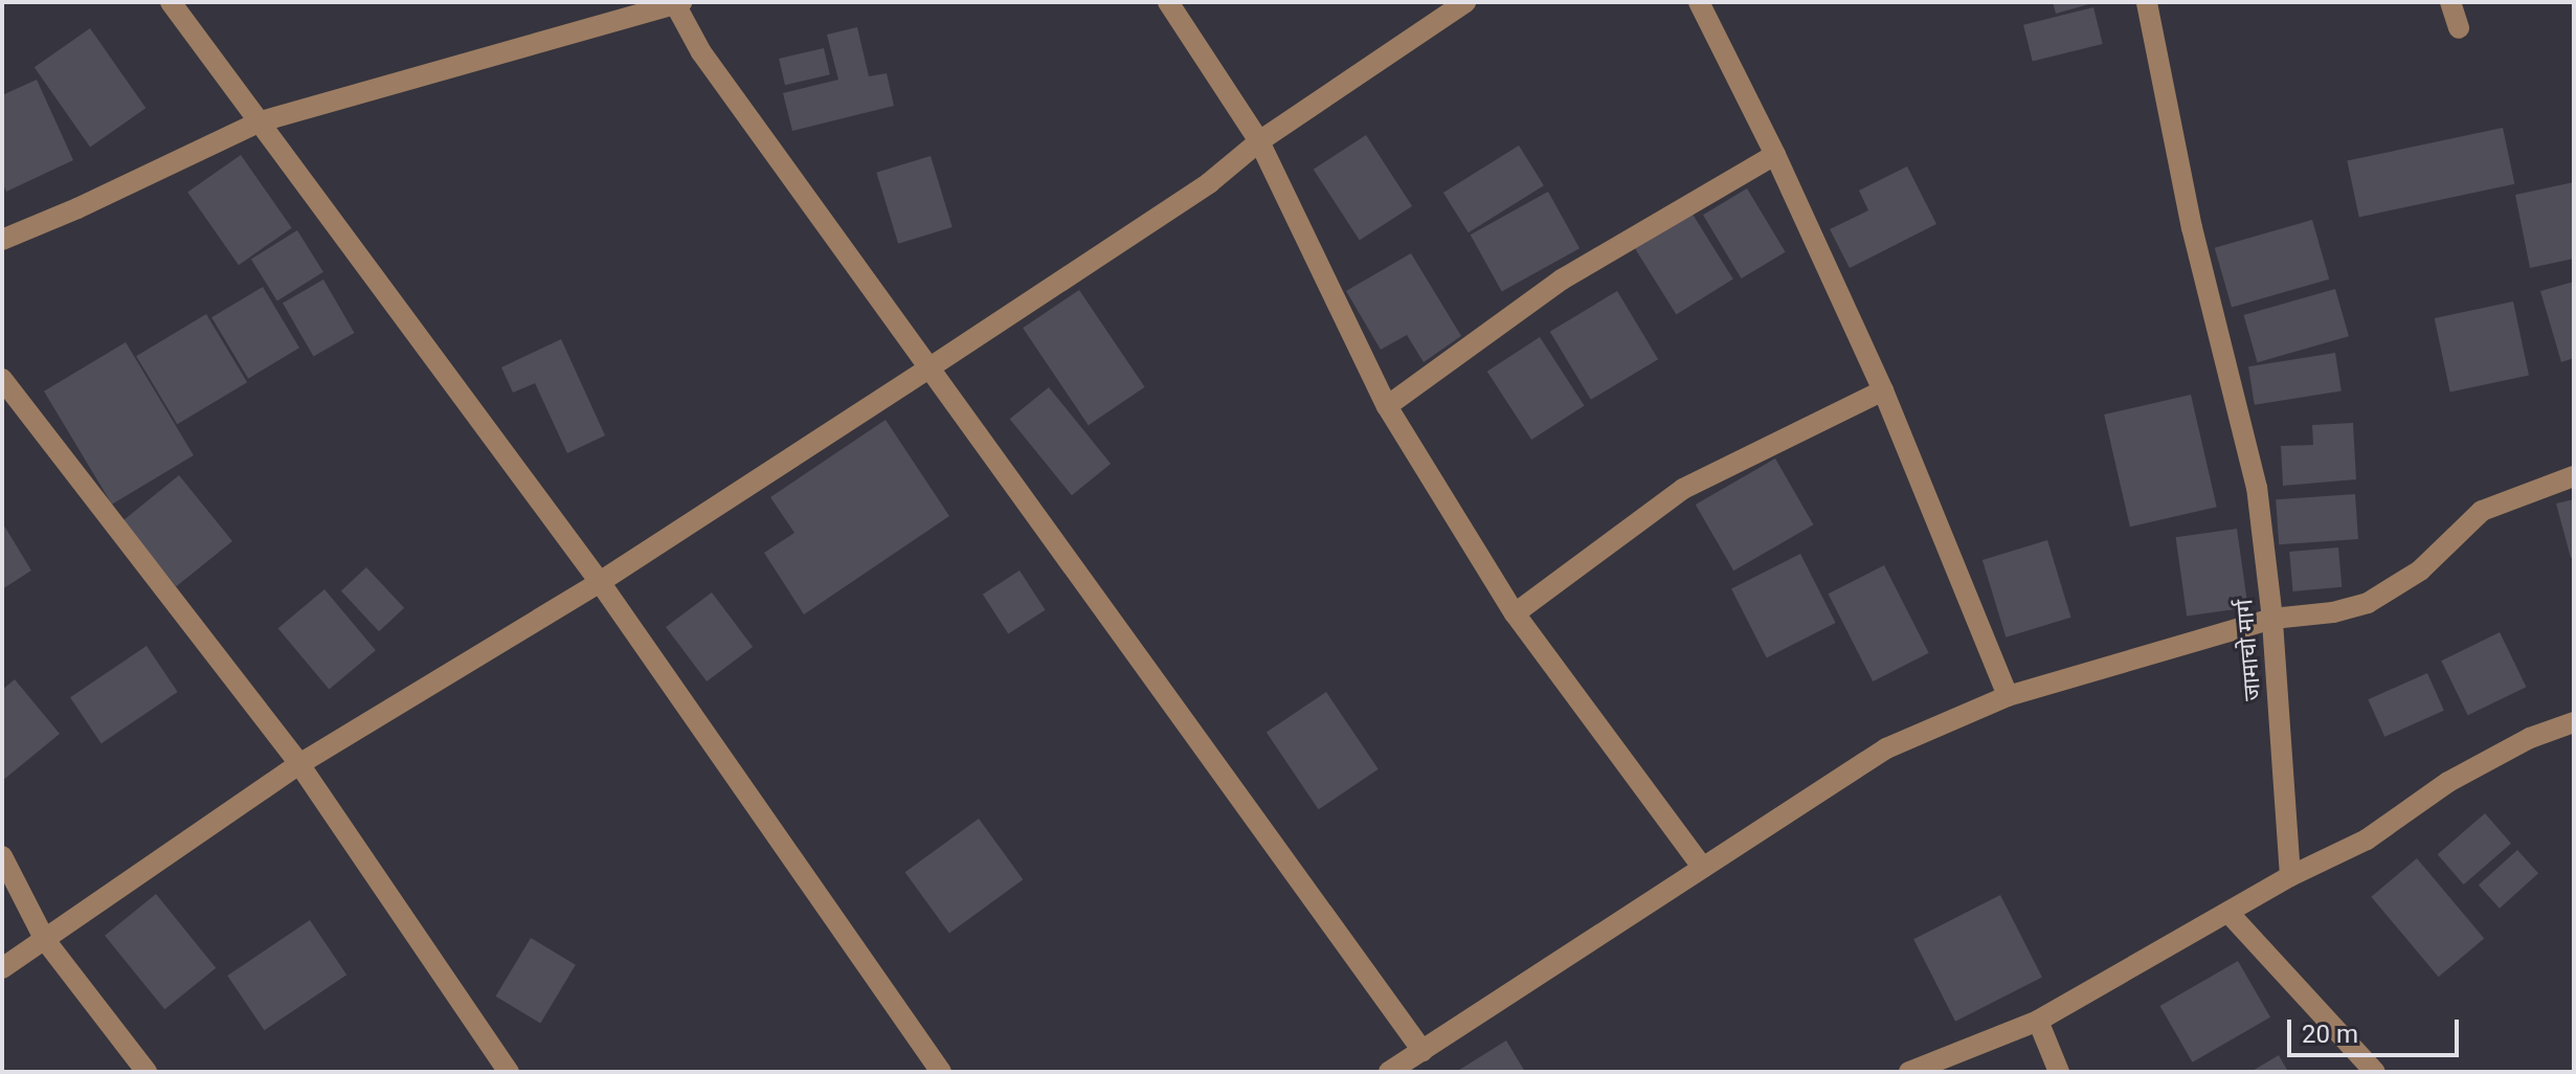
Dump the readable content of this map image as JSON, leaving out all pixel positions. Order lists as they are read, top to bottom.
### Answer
{
  "streets": {
    "street": ["जामाचो मार्ग"]
  },
  "scale_bar": "20 m"
}
